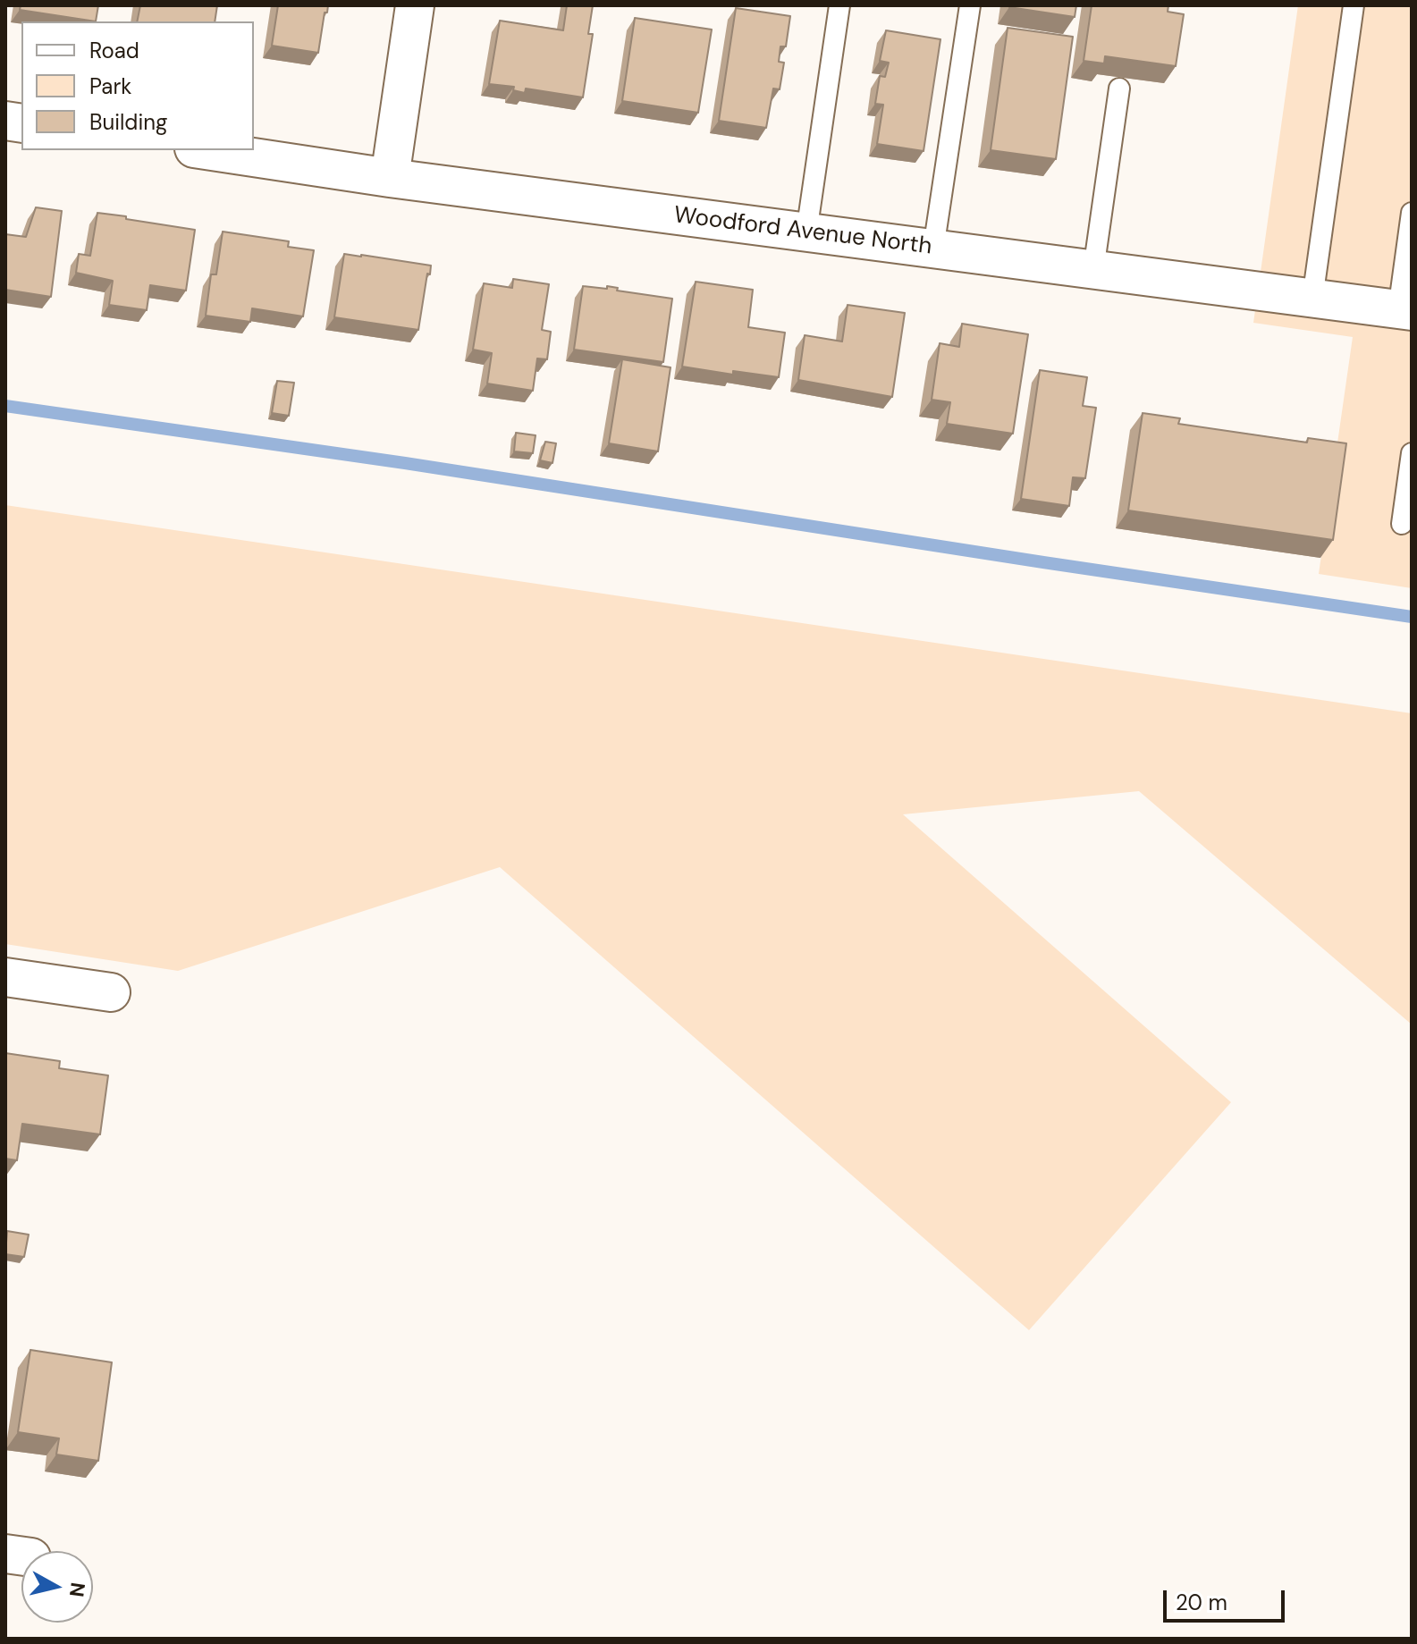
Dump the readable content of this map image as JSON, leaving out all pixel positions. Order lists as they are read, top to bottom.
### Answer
{
  "streets": {
    "street": ["Woodford Avenue North"]
  },
  "legend": ["Road", "Park", "Building"],
  "scale_bar": "20 m",
  "north": "right"
}
